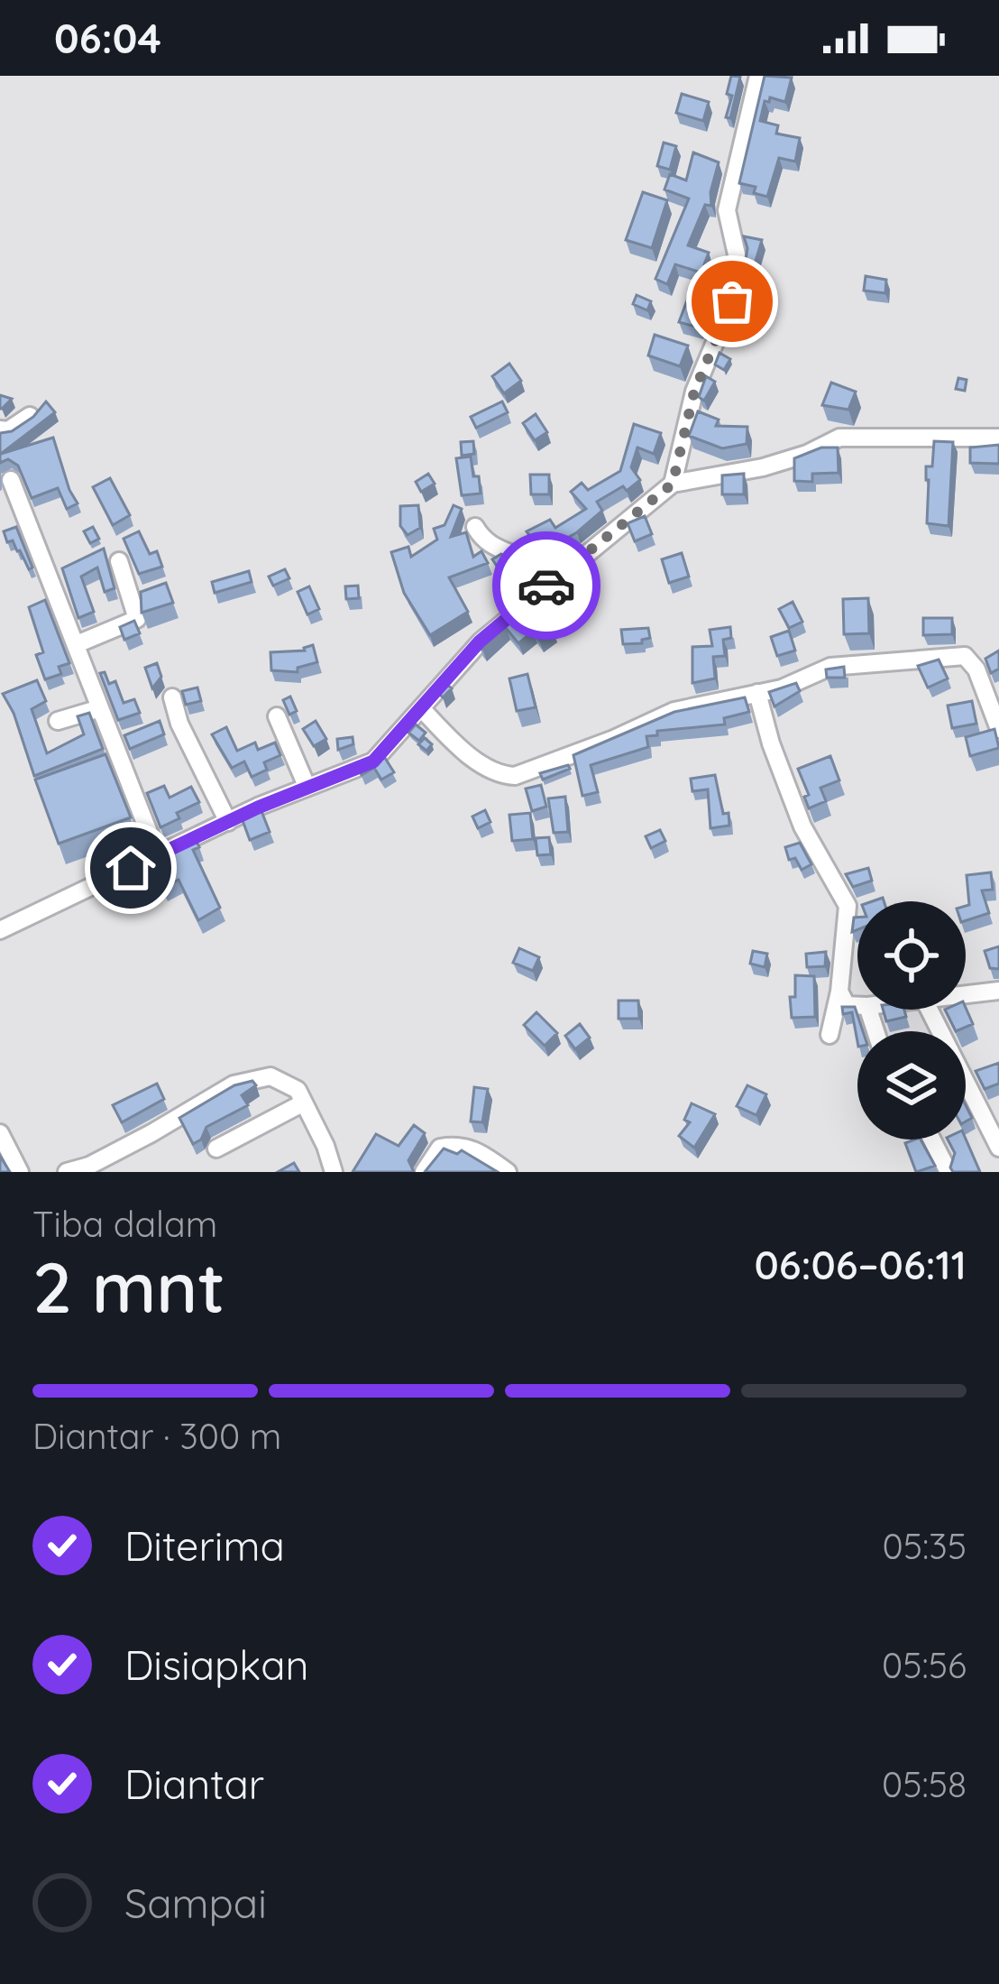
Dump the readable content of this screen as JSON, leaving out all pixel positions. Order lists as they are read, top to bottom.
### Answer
{
  "page": {
    "status": "06:04",
    "heading": ["2 mnt", "Tiba dalam", "06:06–06:11"],
    "bar": "Diantar · 300 m",
    "list": [
      ["Diterima", "05:35"],
      ["Disiapkan", "05:56"],
      ["Diantar", "05:58"],
      "Sampai"
    ]
  }
}
